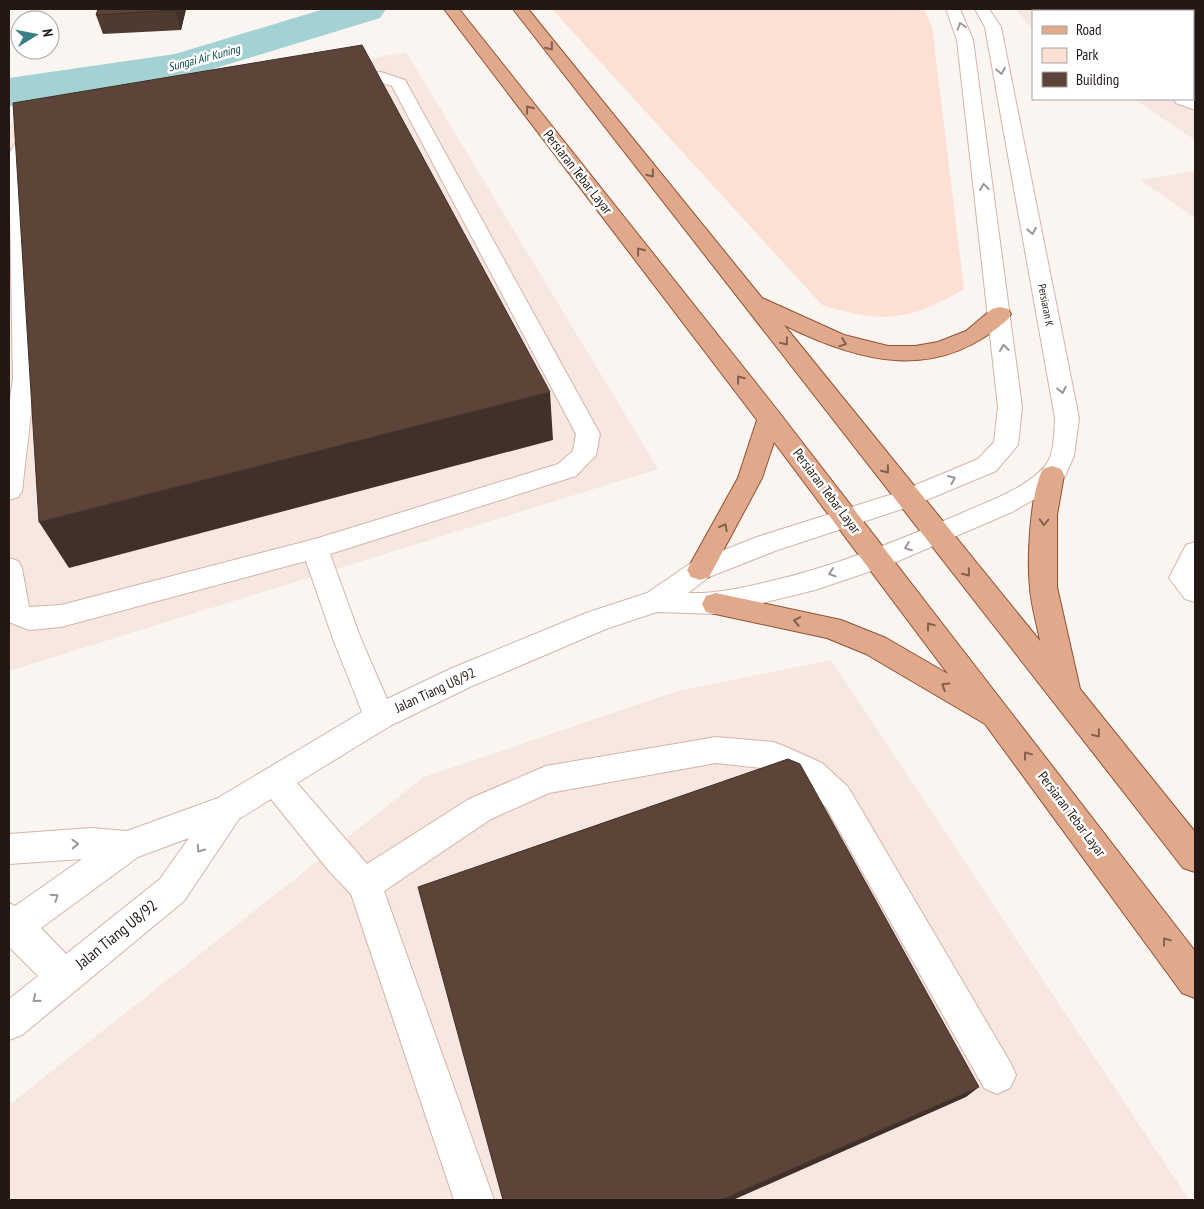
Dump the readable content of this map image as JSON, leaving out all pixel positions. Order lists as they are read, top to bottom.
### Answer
{
  "streets": {
    "main road": ["Persiaran Tebar Layar"],
    "street": ["Persiaran K", "Jalan Tiang U8/92"]
  },
  "water": ["Sungai Air Kuning"],
  "legend": ["Road", "Park", "Building"],
  "north": "right"
}
